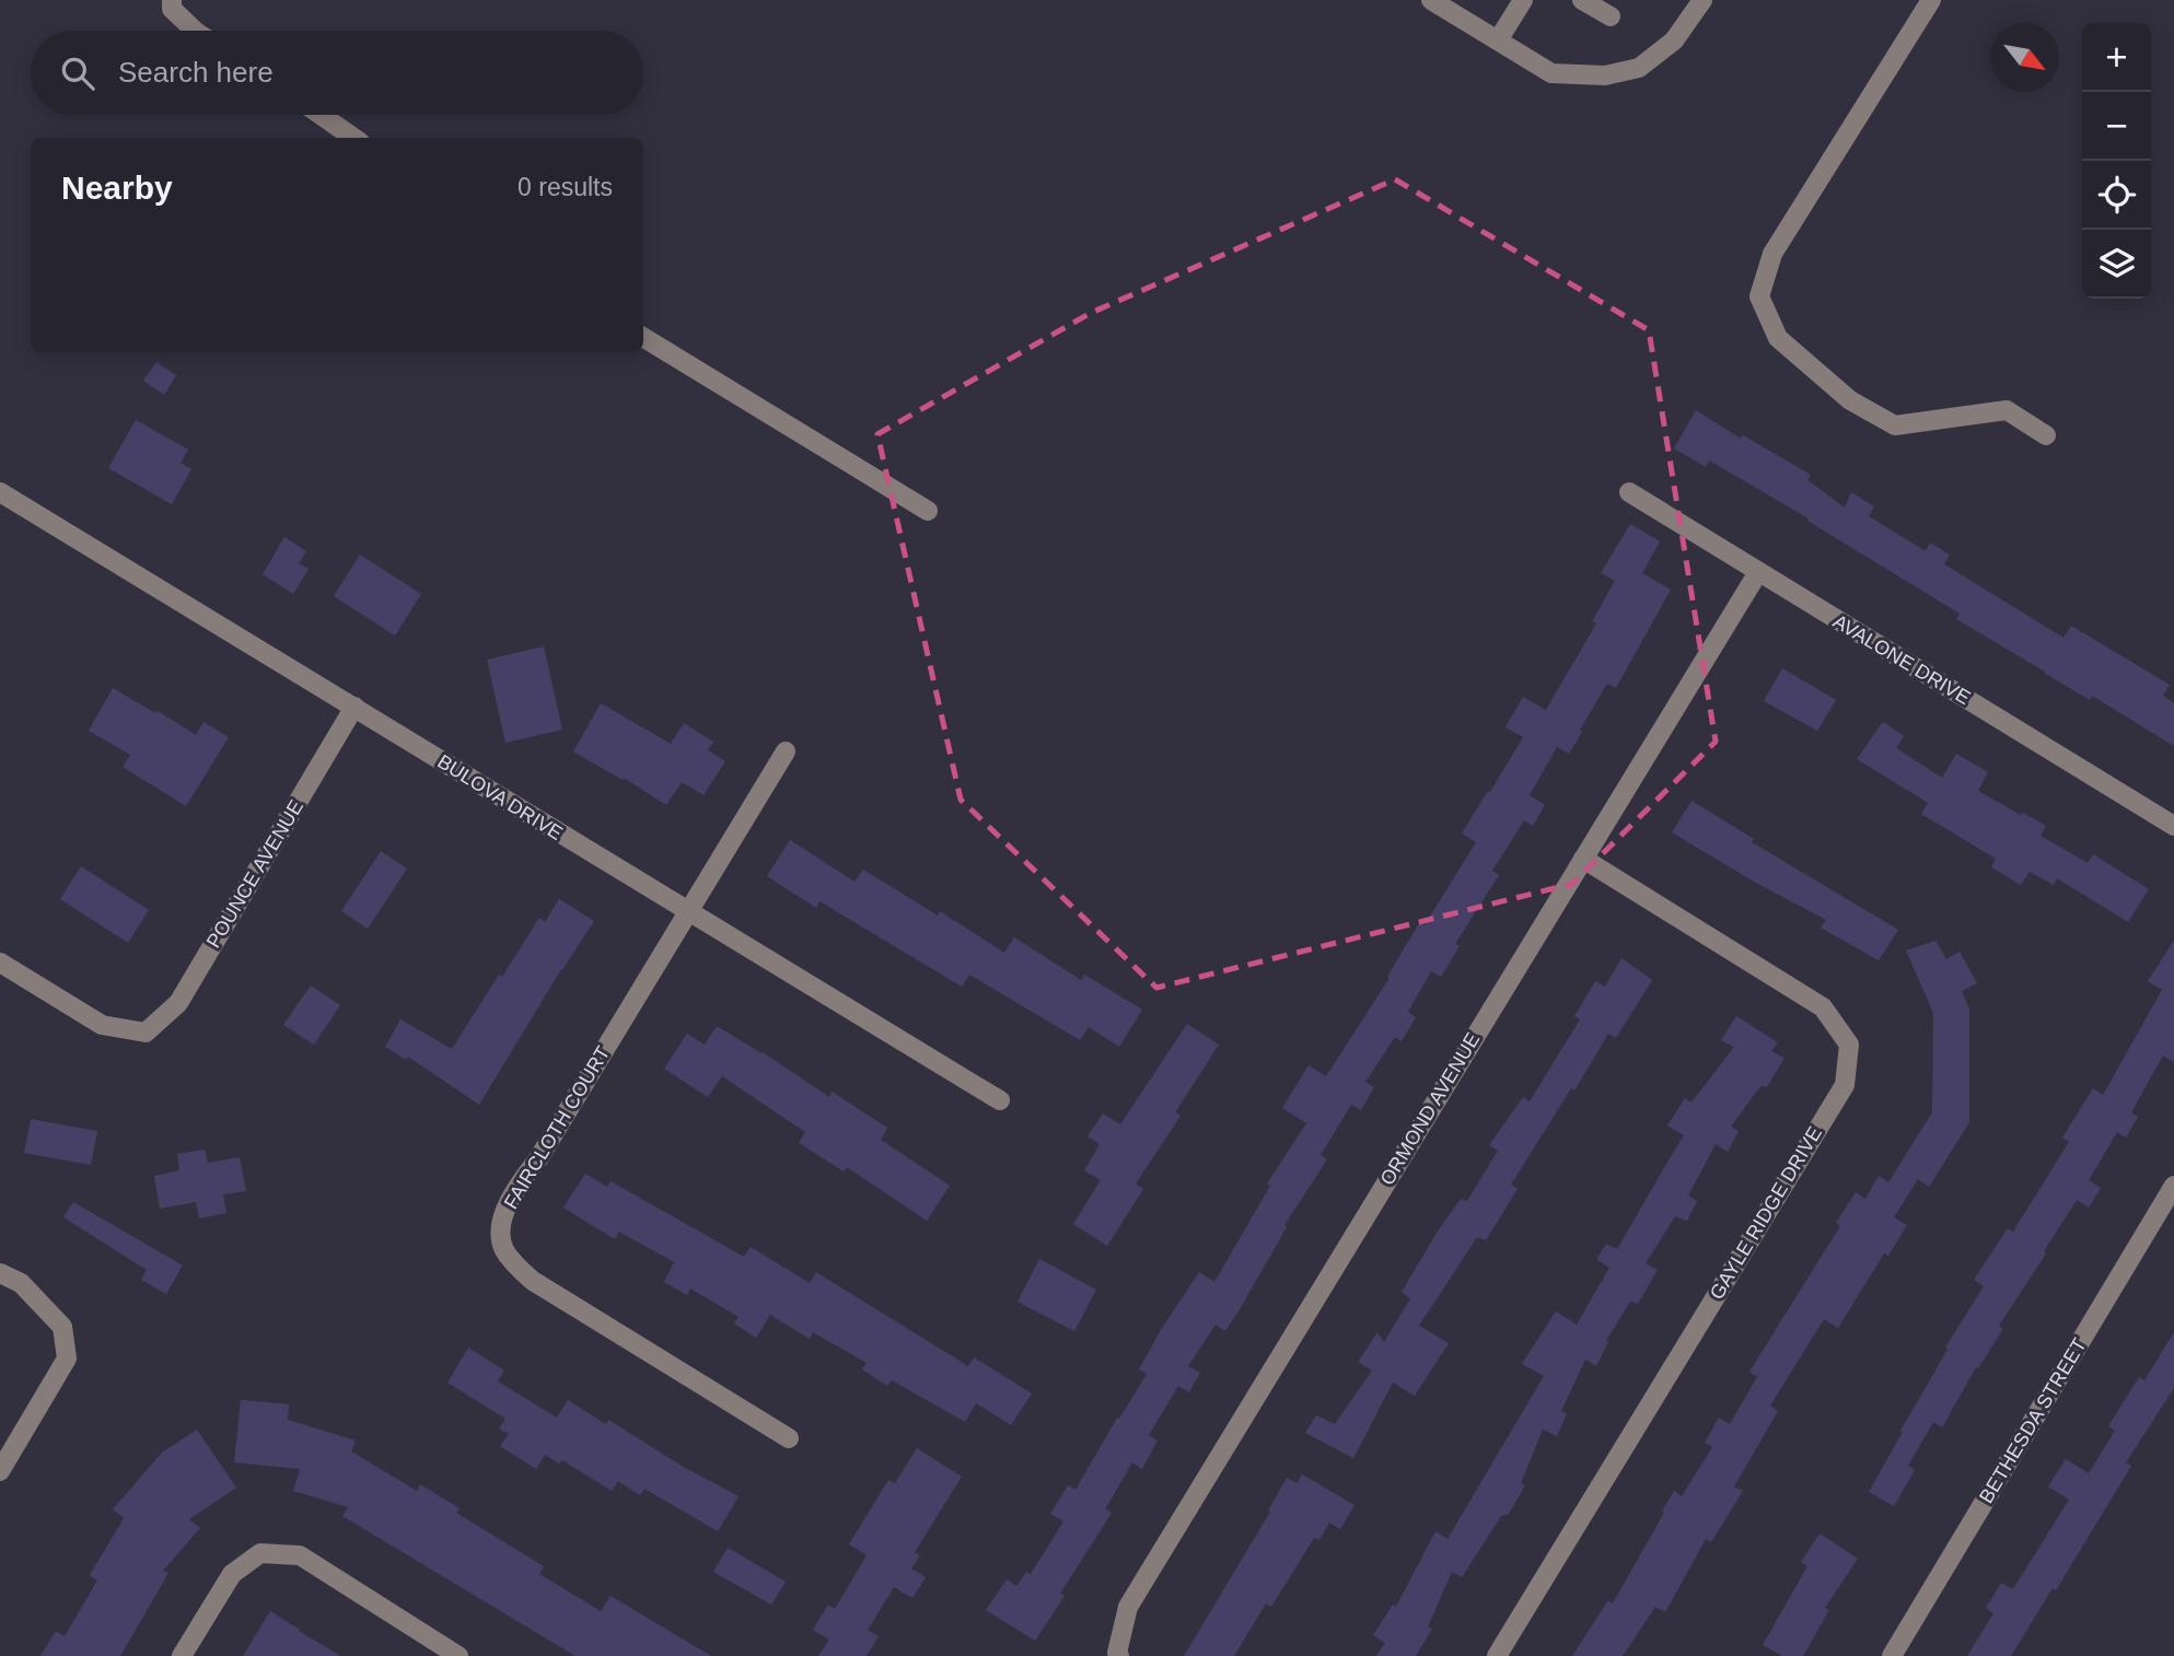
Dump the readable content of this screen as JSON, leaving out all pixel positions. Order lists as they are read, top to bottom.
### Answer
{
  "streets": {
    "street": [
      "AVALONE DRIVE",
      "BULOVA DRIVE",
      "POUNCE AVENUE",
      "ORMOND AVENUE",
      "FAIRCLOTH COURT",
      "GAYLE RIDGE DRIVE",
      "BETHESDA STREET"
    ]
  },
  "crossings": [
    ["AVALONE DRIVE", "ORMOND AVENUE"],
    ["BULOVA DRIVE", "POUNCE AVENUE"],
    ["BULOVA DRIVE", "FAIRCLOTH COURT"],
    ["ORMOND AVENUE", "GAYLE RIDGE DRIVE"]
  ],
  "north": "bottom right",
  "page": {
    "map_buttons": ["+", "−"],
    "search": "Search here",
    "heading": ["Nearby", "0 results"]
  }
}
